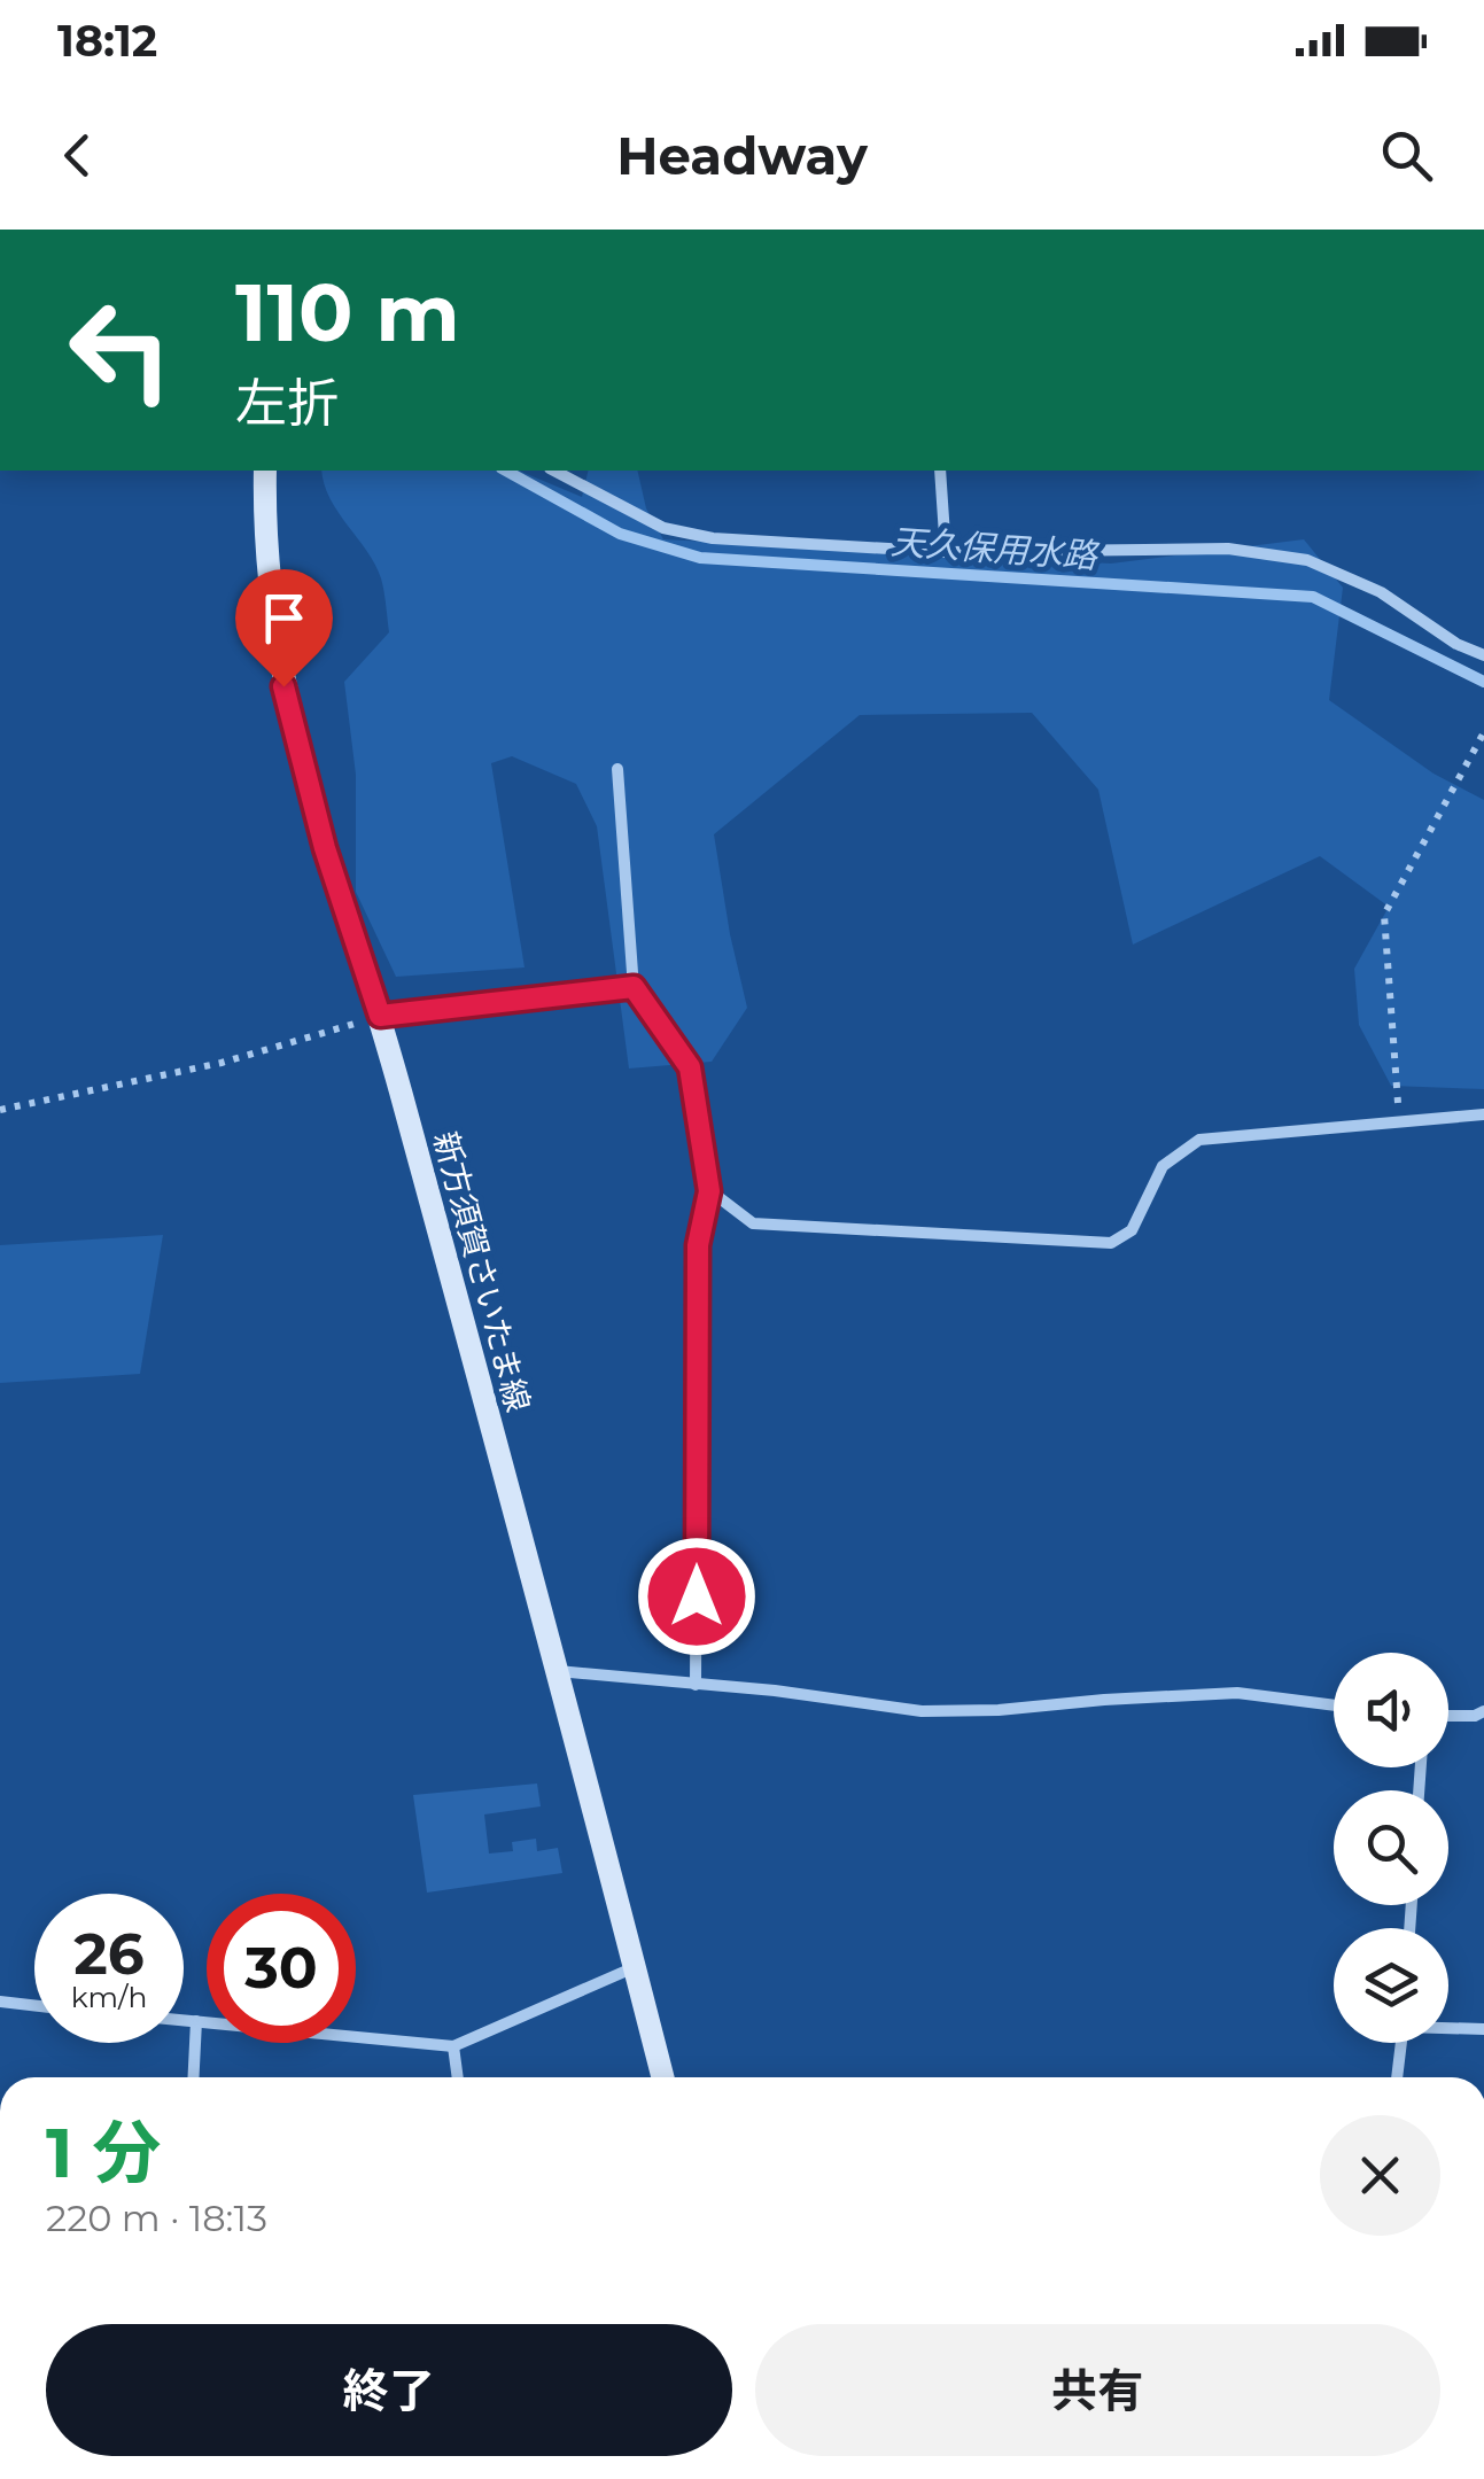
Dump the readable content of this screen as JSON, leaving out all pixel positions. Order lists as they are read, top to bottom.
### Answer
{
  "streets": {
    "main road": ["新方須賀さいたま線"]
  },
  "water": ["天久保用水路"],
  "page": {
    "status": "18:12",
    "header": "Headway",
    "turn": ["110 m", "左折"],
    "speed": "26 km/h",
    "limit": "30",
    "heading": ["1 分", "220 m · 18:13"],
    "buttons": ["終了", "共有"]
  }
}
